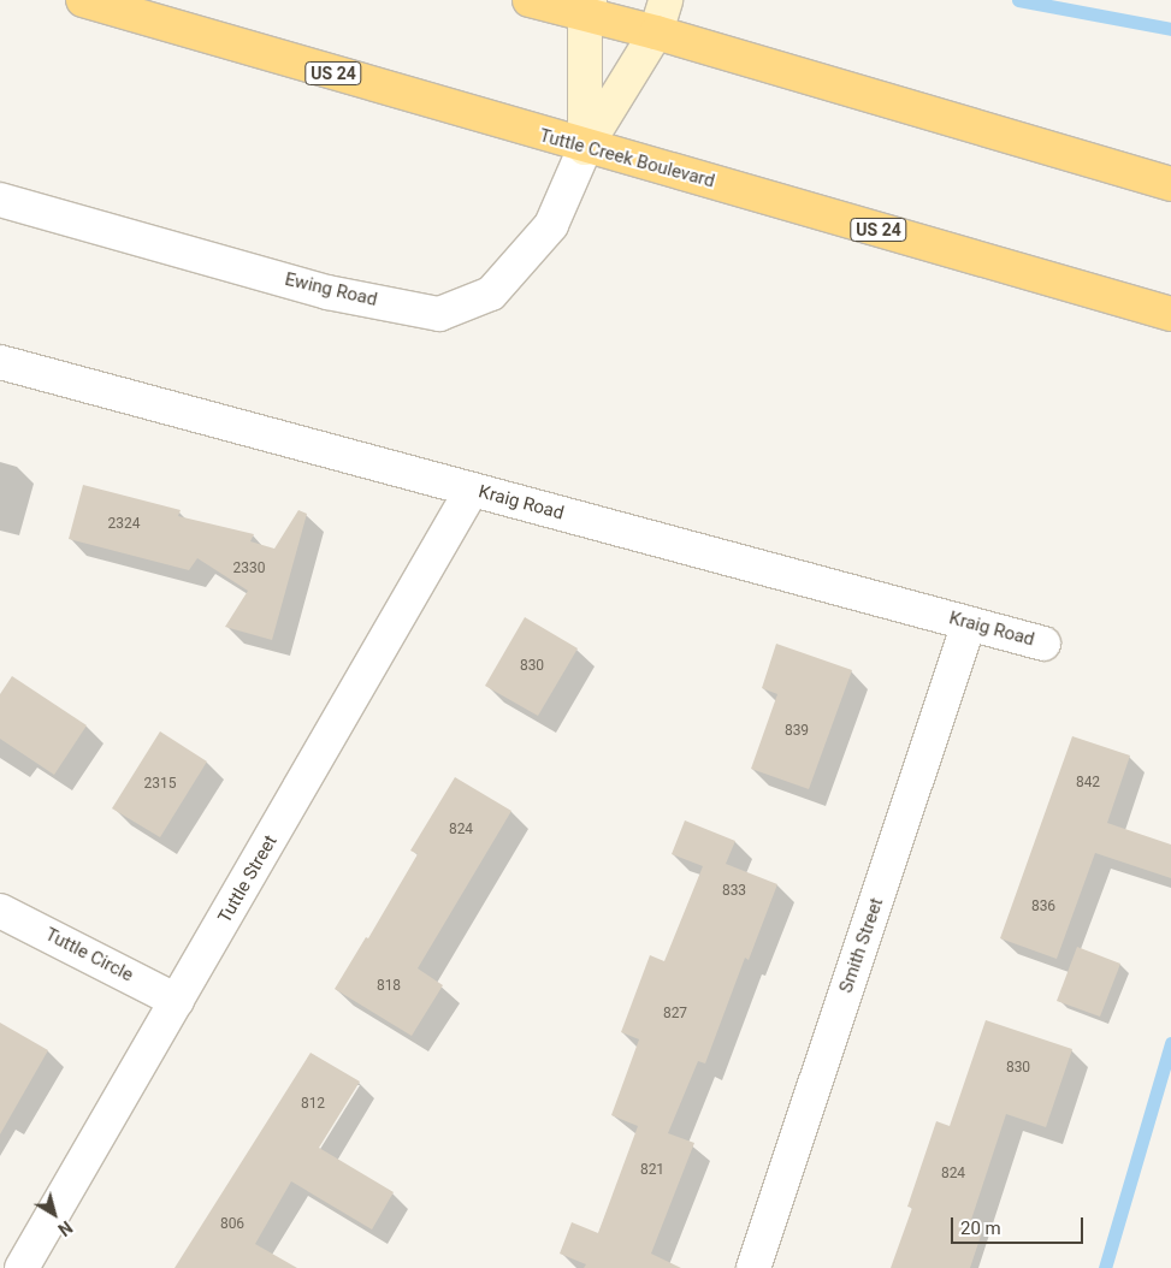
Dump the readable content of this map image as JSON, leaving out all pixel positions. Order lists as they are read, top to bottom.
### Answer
{
  "streets": {
    "highway": ["US 24", "Tuttle Creek Boulevard"],
    "street": [
      "Ewing Road",
      "Kraig Road",
      "Tuttle Street",
      "Smith Street",
      "Tuttle Circle"
    ]
  },
  "crossings": [
    ["Tuttle Creek Boulevard", "Ewing Road"],
    ["Kraig Road", "Tuttle Street"],
    ["Kraig Road", "Smith Street"],
    ["Tuttle Street", "Tuttle Circle"]
  ],
  "house_numbers": [
    "2324",
    "2330",
    "830",
    "839",
    "842",
    "2315",
    "824",
    "833",
    "836",
    "818",
    "827",
    "830",
    "812",
    "821",
    "824",
    "806"
  ],
  "scale_bar": "20 m",
  "north": "bottom right"
}
